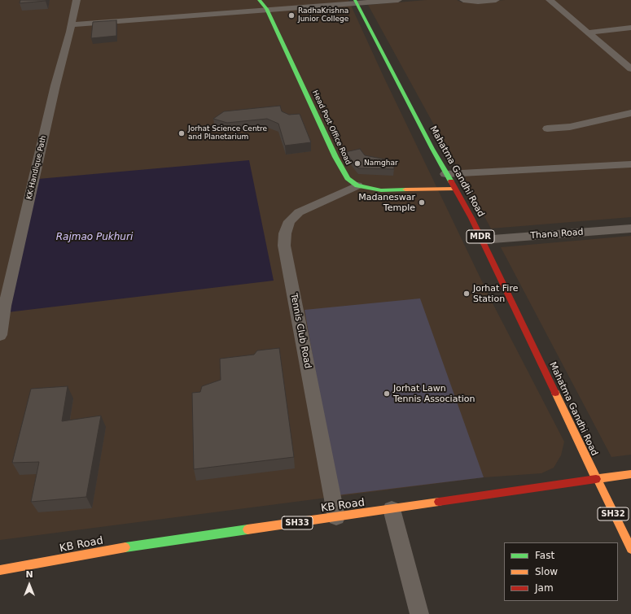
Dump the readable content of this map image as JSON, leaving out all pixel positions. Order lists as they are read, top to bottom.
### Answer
{
  "streets": {
    "main road": [
      "Head Post Office Road",
      "Mahatma Gandhi Road",
      "MDR",
      "KB Road",
      "SH32",
      "SH33"
    ],
    "street": ["KK Handique Path", "Thana Road", "Tennis Club Road"]
  },
  "crossings": [
    ["Head Post Office Road", "Mahatma Gandhi Road"],
    ["Head Post Office Road", "Tennis Club Road"],
    ["Mahatma Gandhi Road", "Thana Road"],
    ["Mahatma Gandhi Road", "KB Road"],
    ["Mahatma Gandhi Road", "SH32"],
    ["Tennis Club Road", "KB Road"],
    ["KB Road", "SH32"]
  ],
  "water": ["Rajmao Pukhuri"],
  "places": [
    "RadhaKrishna Junior College",
    "Jorhat Science Centre and Planetarium",
    "Namghar",
    "Madaneswar Temple",
    "Jorhat Fire Station",
    "Jorhat Lawn Tennis Association"
  ],
  "legend": ["Fast", "Slow", "Jam"],
  "north": "top"
}
